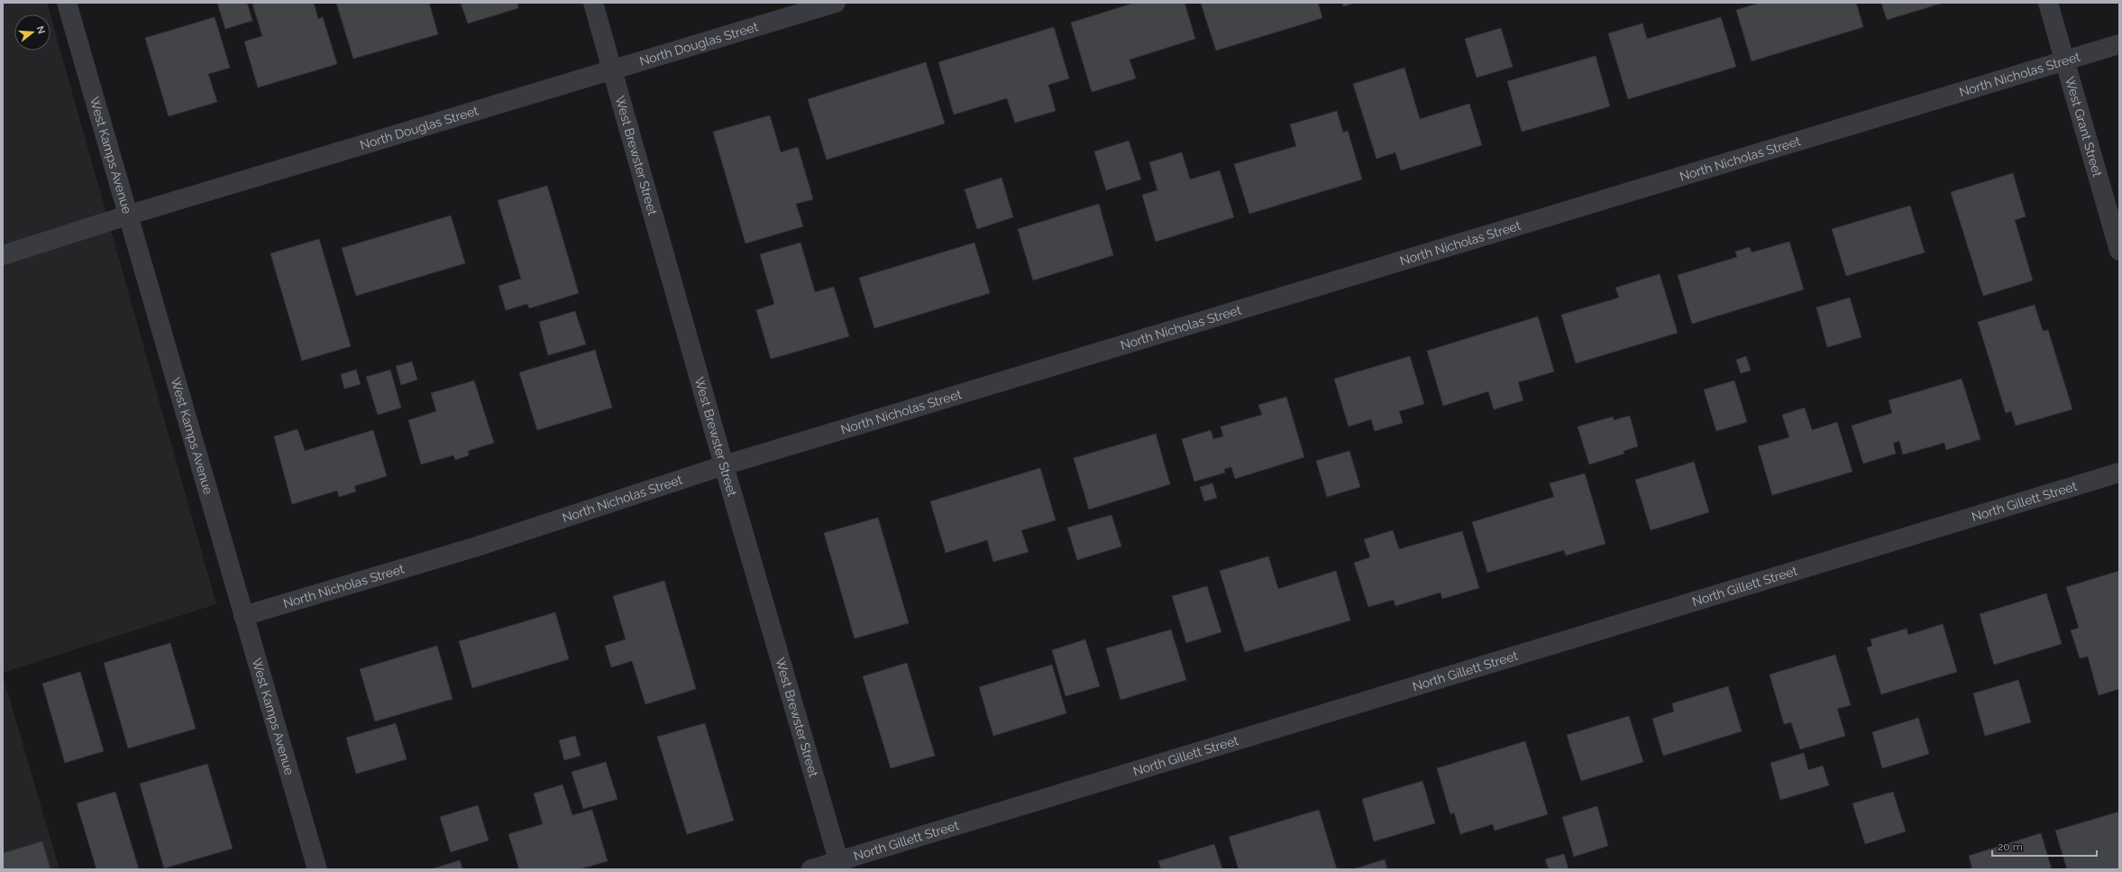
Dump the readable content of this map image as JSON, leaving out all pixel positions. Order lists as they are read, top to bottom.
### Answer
{
  "streets": {
    "street": [
      "North Douglas Street",
      "North Nicholas Street",
      "West Grant Street",
      "West Kamps Avenue",
      "West Brewster Street",
      "North Gillett Street"
    ]
  },
  "crossings": [
    ["North Douglas Street", "West Kamps Avenue"],
    ["North Douglas Street", "West Brewster Street"],
    ["North Nicholas Street", "West Grant Street"],
    ["North Nicholas Street", "West Kamps Avenue"],
    ["North Nicholas Street", "West Brewster Street"],
    ["West Brewster Street", "North Gillett Street"]
  ],
  "scale_bar": "20 m",
  "north": "right"
}
